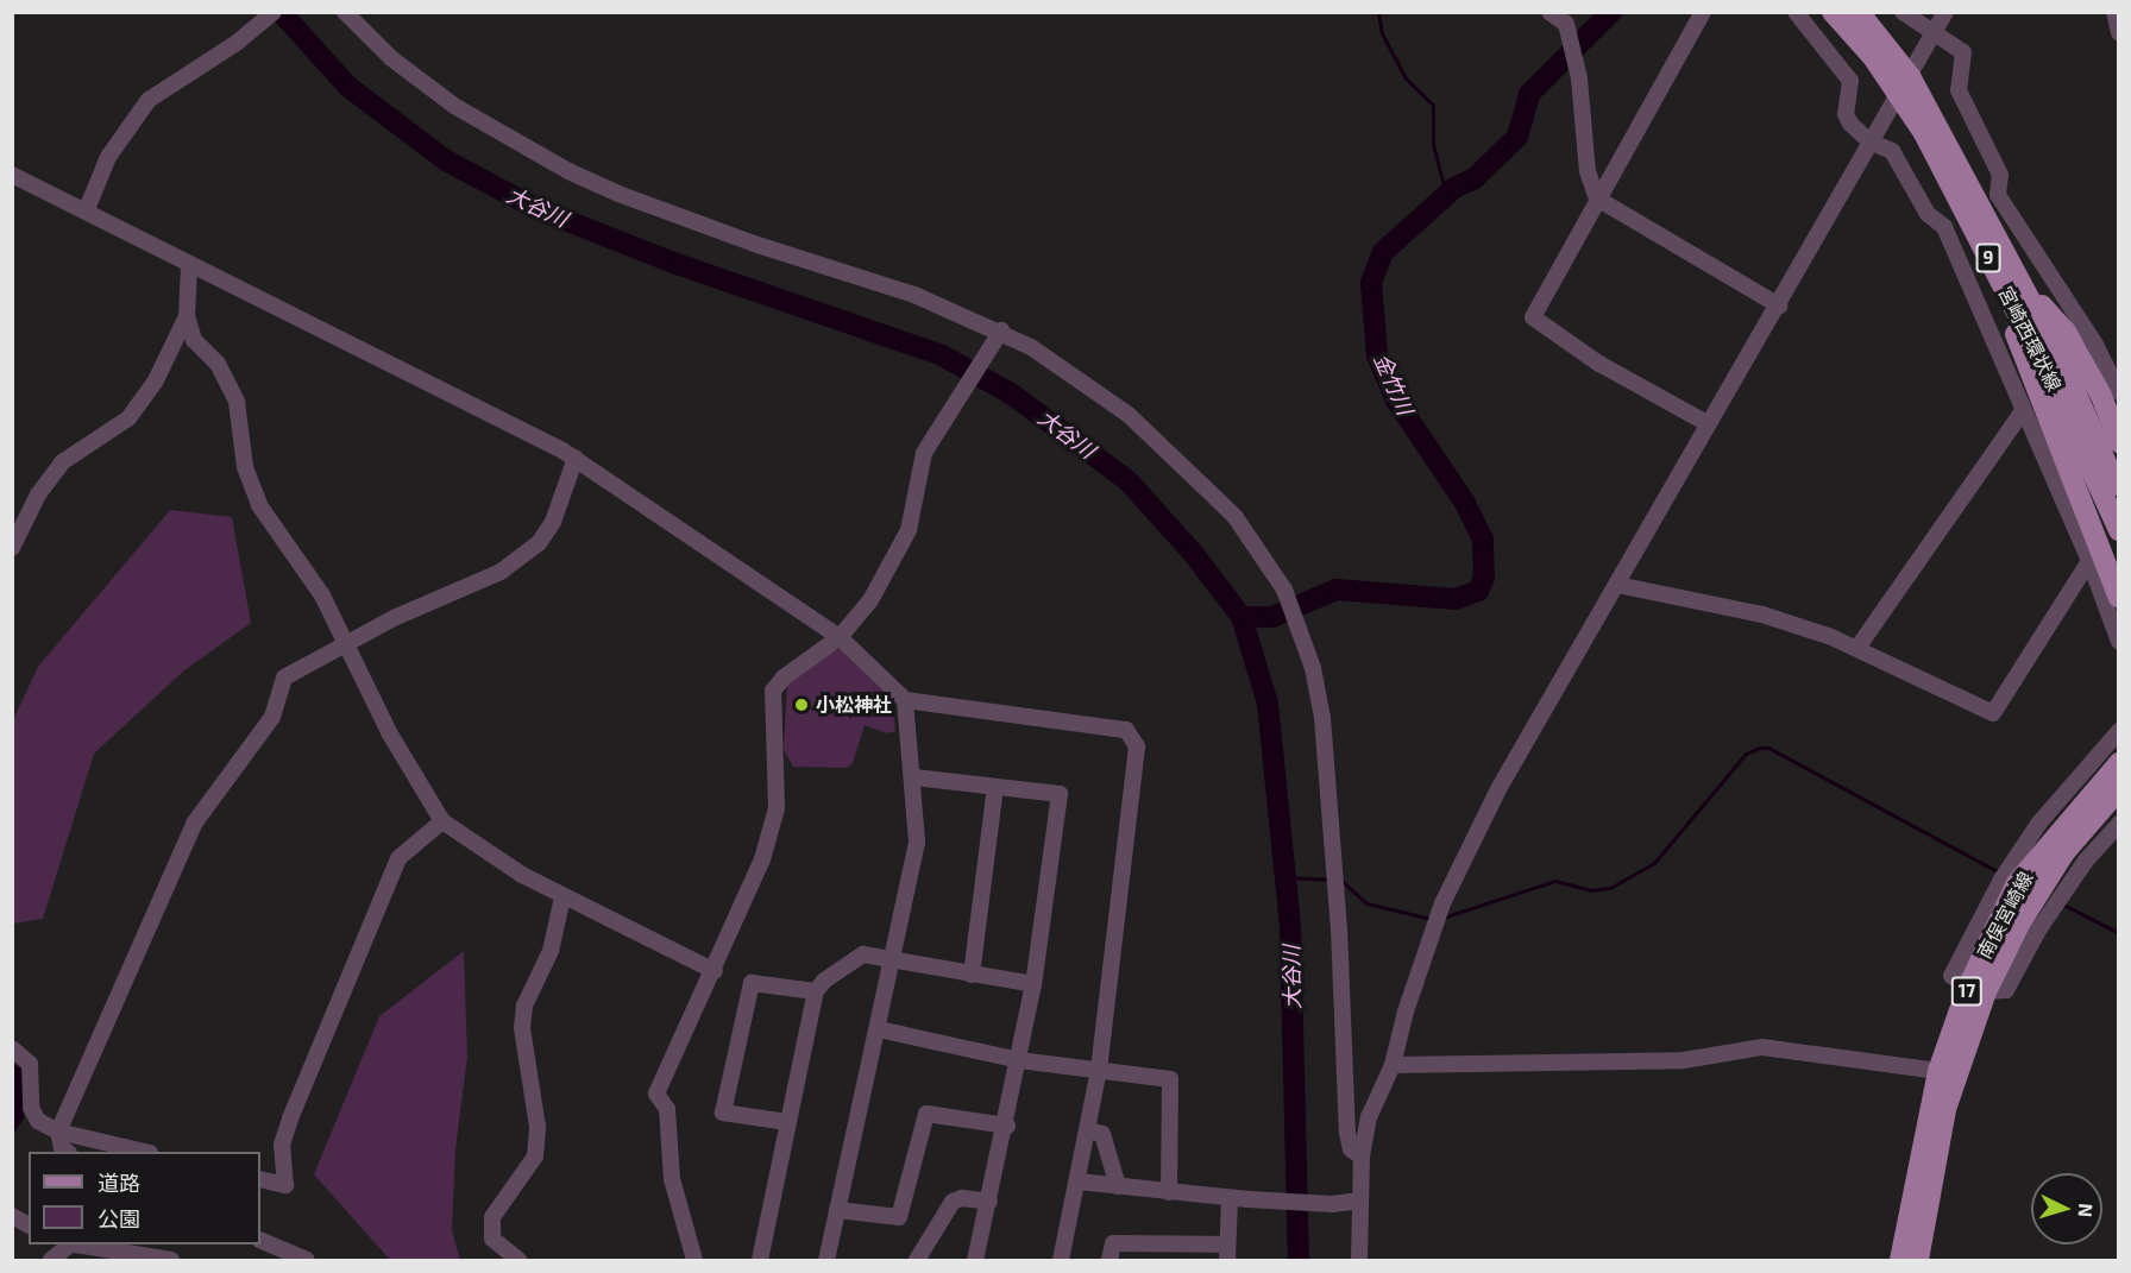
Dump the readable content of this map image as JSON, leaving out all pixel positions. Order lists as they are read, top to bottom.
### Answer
{
  "streets": {
    "main road": [
      "9",
      "宮崎西環状線",
      "南俣宮崎線",
      "17"
    ]
  },
  "water": ["大谷川", "金竹川"],
  "places": ["小松神社"],
  "legend": ["道路", "公園"],
  "north": "right"
}
